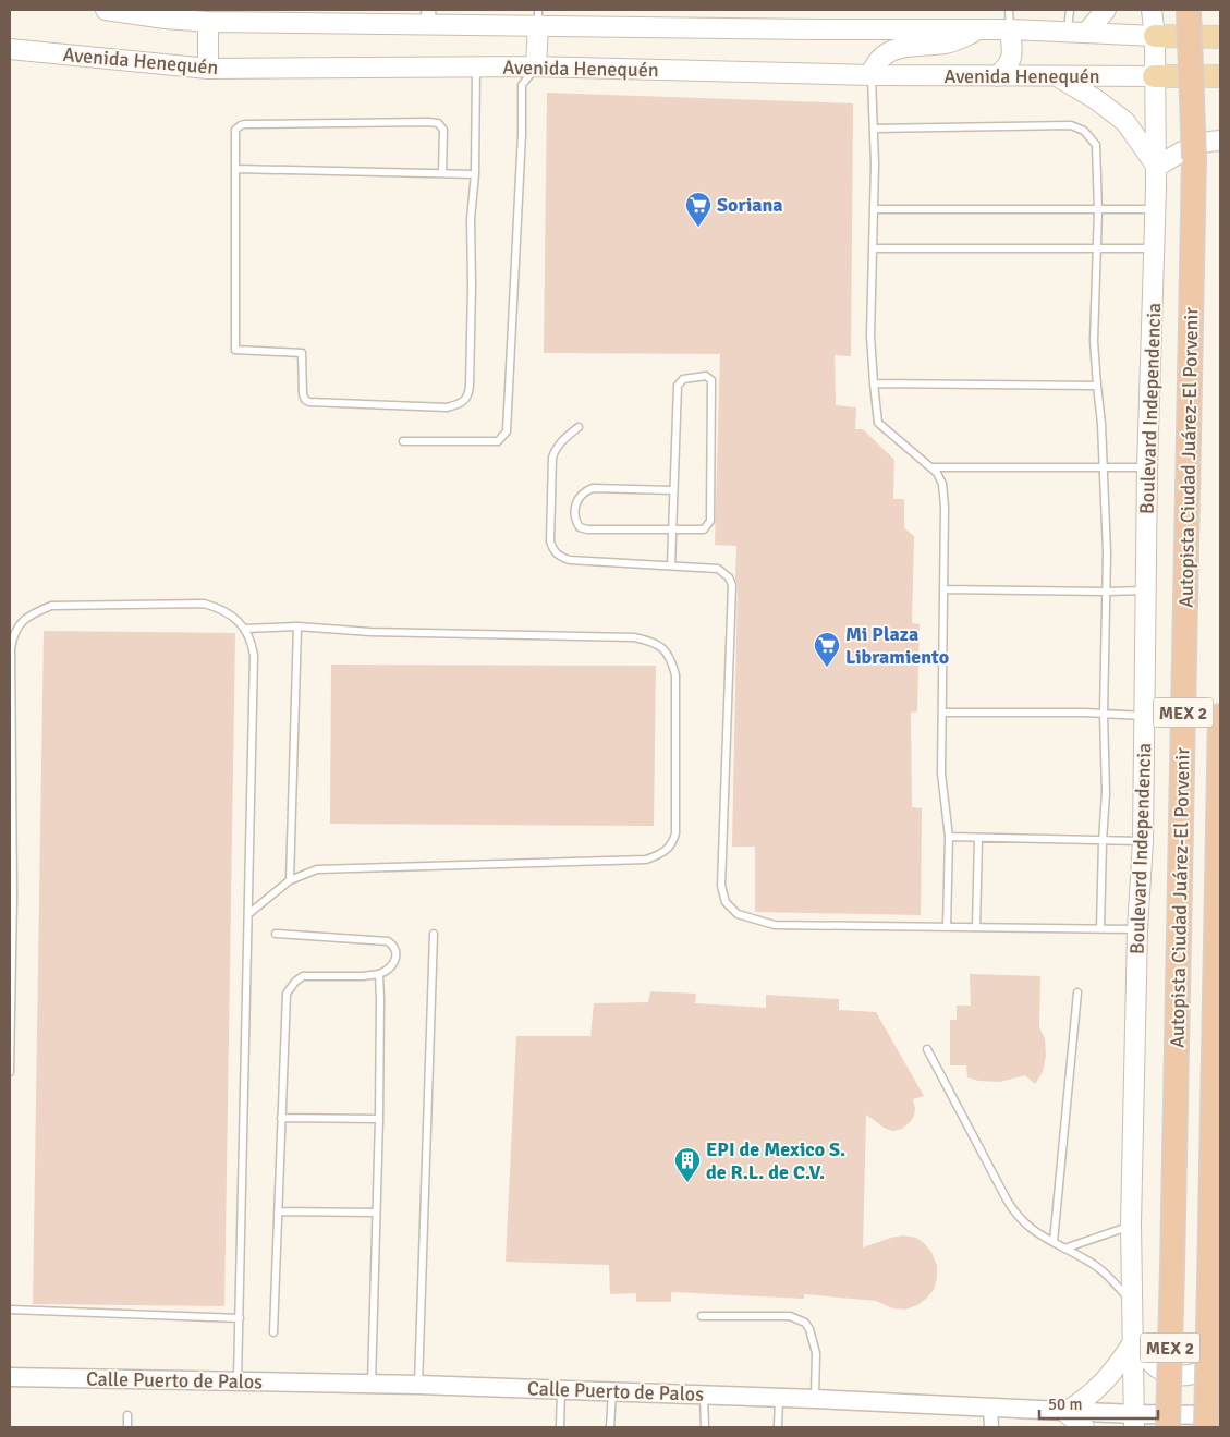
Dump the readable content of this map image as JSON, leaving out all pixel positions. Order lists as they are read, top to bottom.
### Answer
{
  "streets": {
    "highway": ["Autopista Ciudad Juárez-El Porvenir", "MEX 2"],
    "main road": ["Avenida Henequén", "Boulevard Independencia"],
    "street": ["Calle Puerto de Palos"]
  },
  "crossings": [
    ["Avenida Henequén", "Boulevard Independencia"],
    ["Boulevard Independencia", "Calle Puerto de Palos"]
  ],
  "places": {
    "supermarket": ["Soriana", "Mi Plaza Libramiento"],
    "building": ["EPI de Mexico S. de R.L. de C.V."]
  },
  "scale_bar": "50 m"
}
